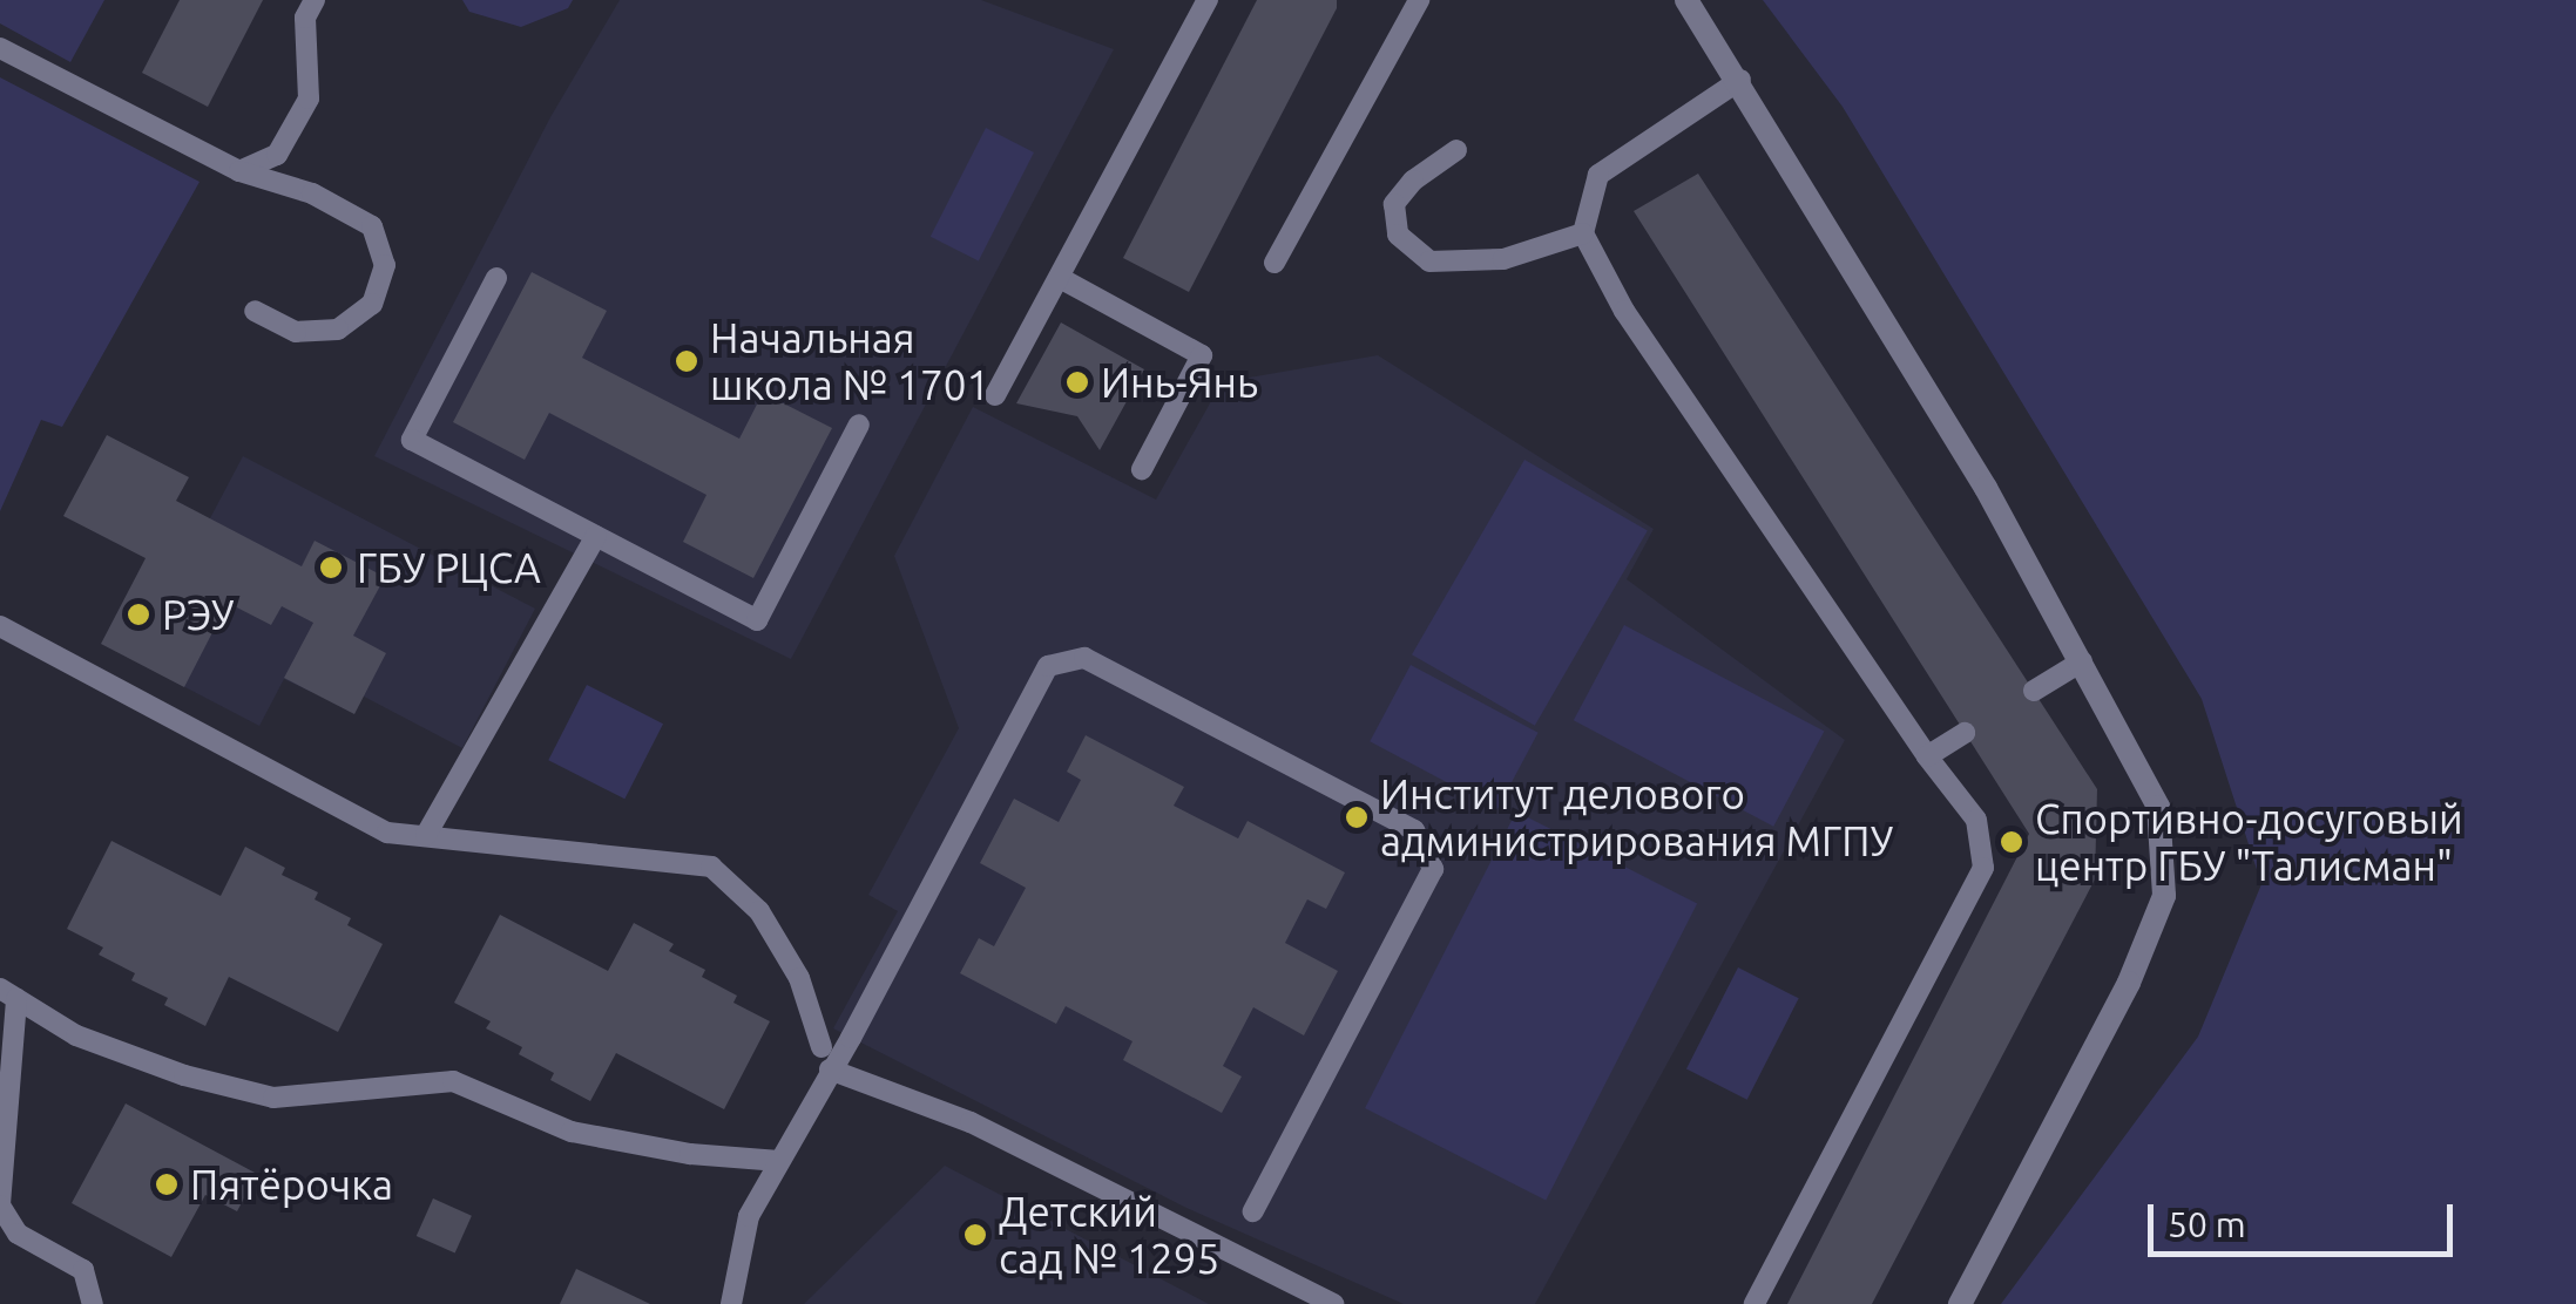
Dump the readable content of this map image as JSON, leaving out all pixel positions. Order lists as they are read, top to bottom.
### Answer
{
  "places": [
    "Начальная школа № 1701",
    "Инь-Янь",
    "ГБУ РЦСА",
    "РЭУ",
    "Институт делового администрирования МГПУ",
    "Спортивно-досуговый центр ГБУ \"Талисман\"",
    "Пятёрочка",
    "Детский сад № 1295"
  ],
  "scale_bar": "50 m"
}
